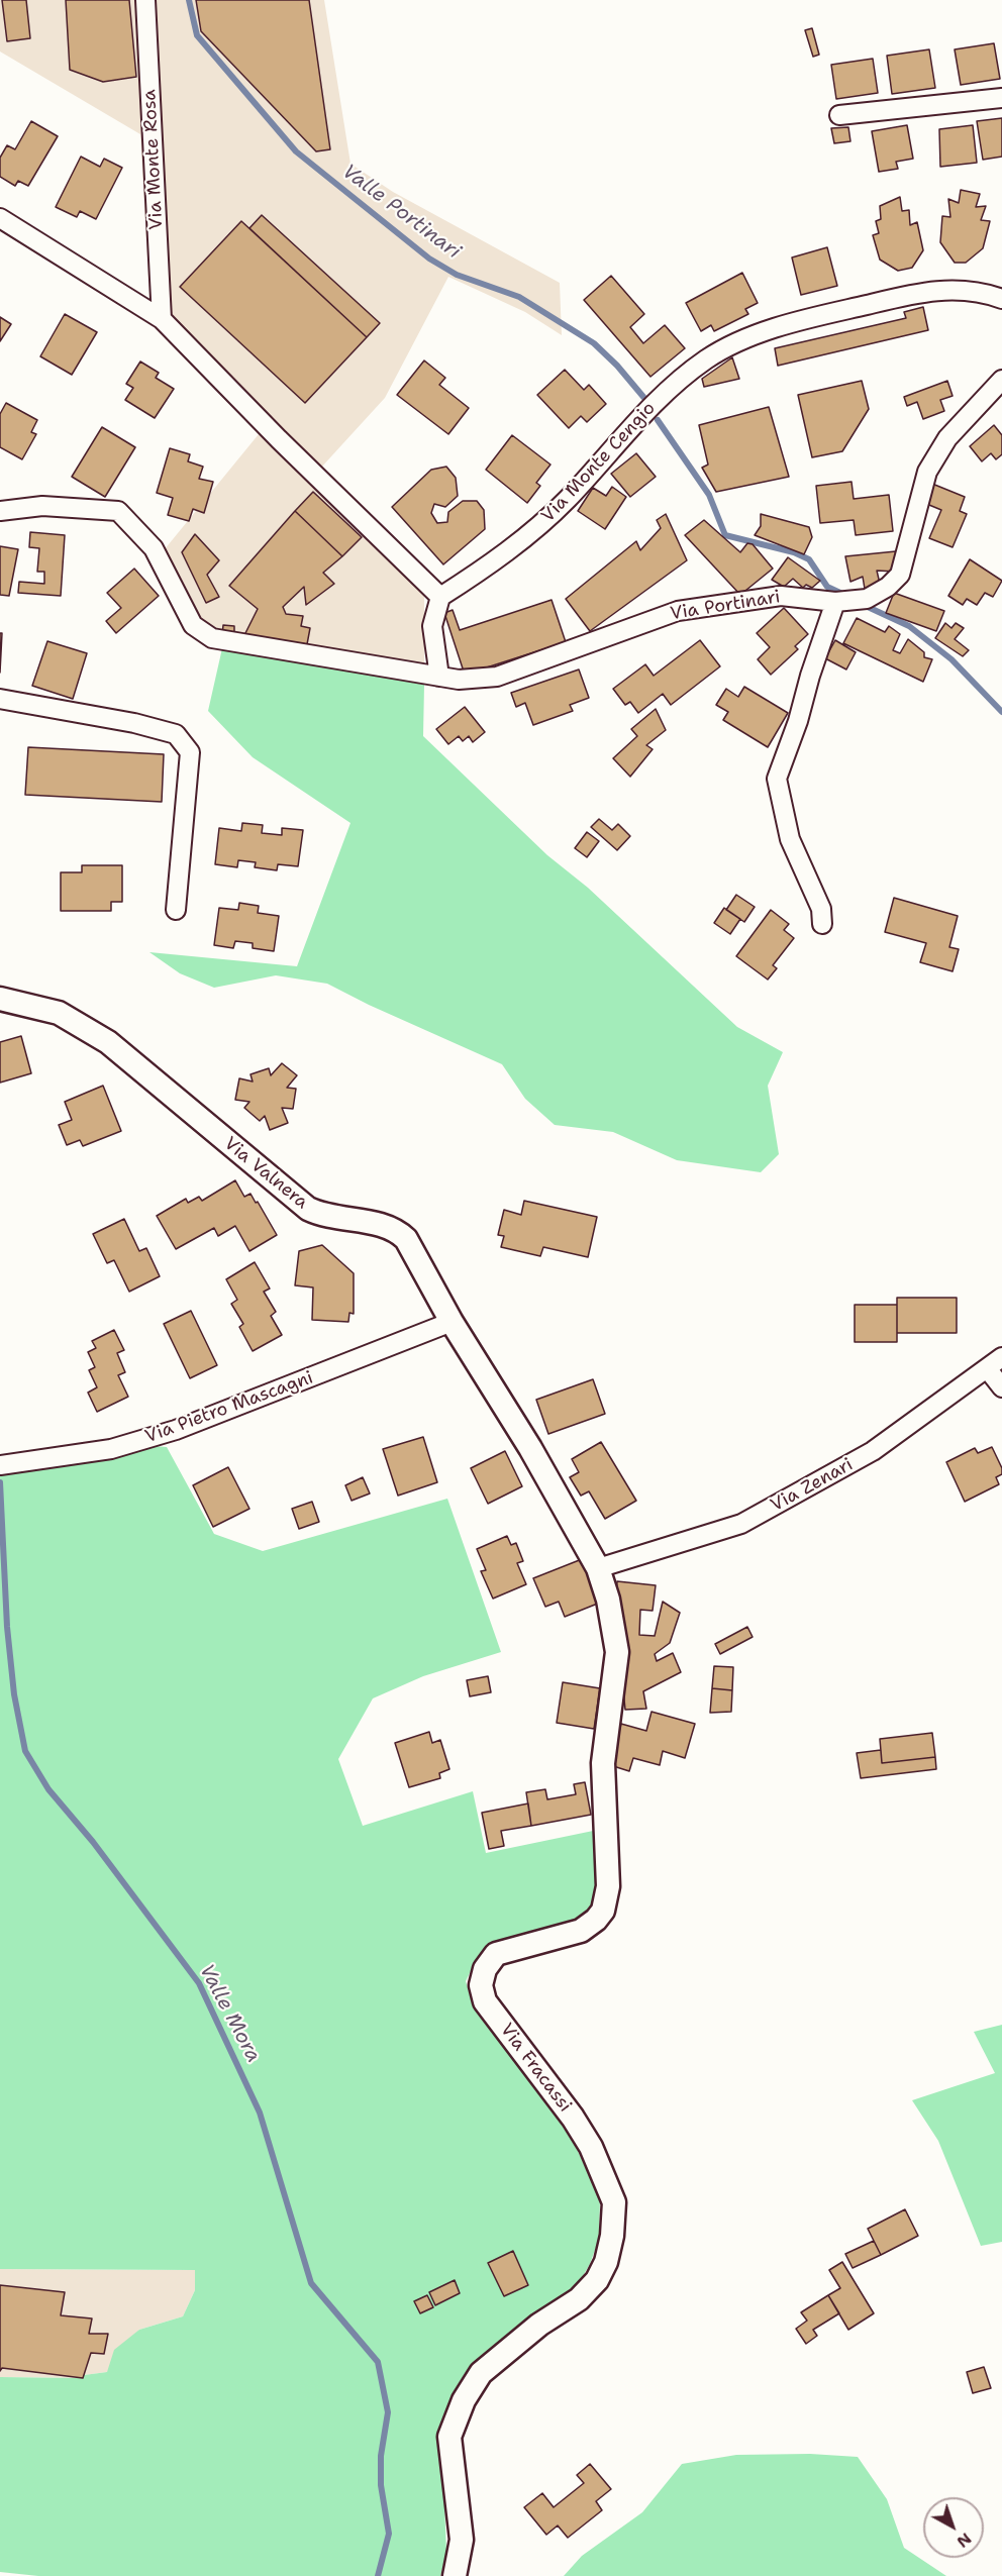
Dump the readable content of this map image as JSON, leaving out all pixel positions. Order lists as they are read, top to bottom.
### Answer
{
  "streets": {
    "street": [
      "Via Monte Rosa",
      "Via Monte Cengio",
      "Via Portinari",
      "Via Valnera",
      "Via Pietro Mascagni",
      "Via Zenari",
      "Via Fracassi"
    ]
  },
  "crossings": [
    ["Via Valnera", "Via Pietro Mascagni"],
    ["Via Valnera", "Via Zenari"],
    ["Via Valnera", "Via Fracassi"],
    ["Via Zenari", "Via Fracassi"]
  ],
  "water": ["Valle Portinari", "Valle Mora"],
  "north": "bottom right"
}
